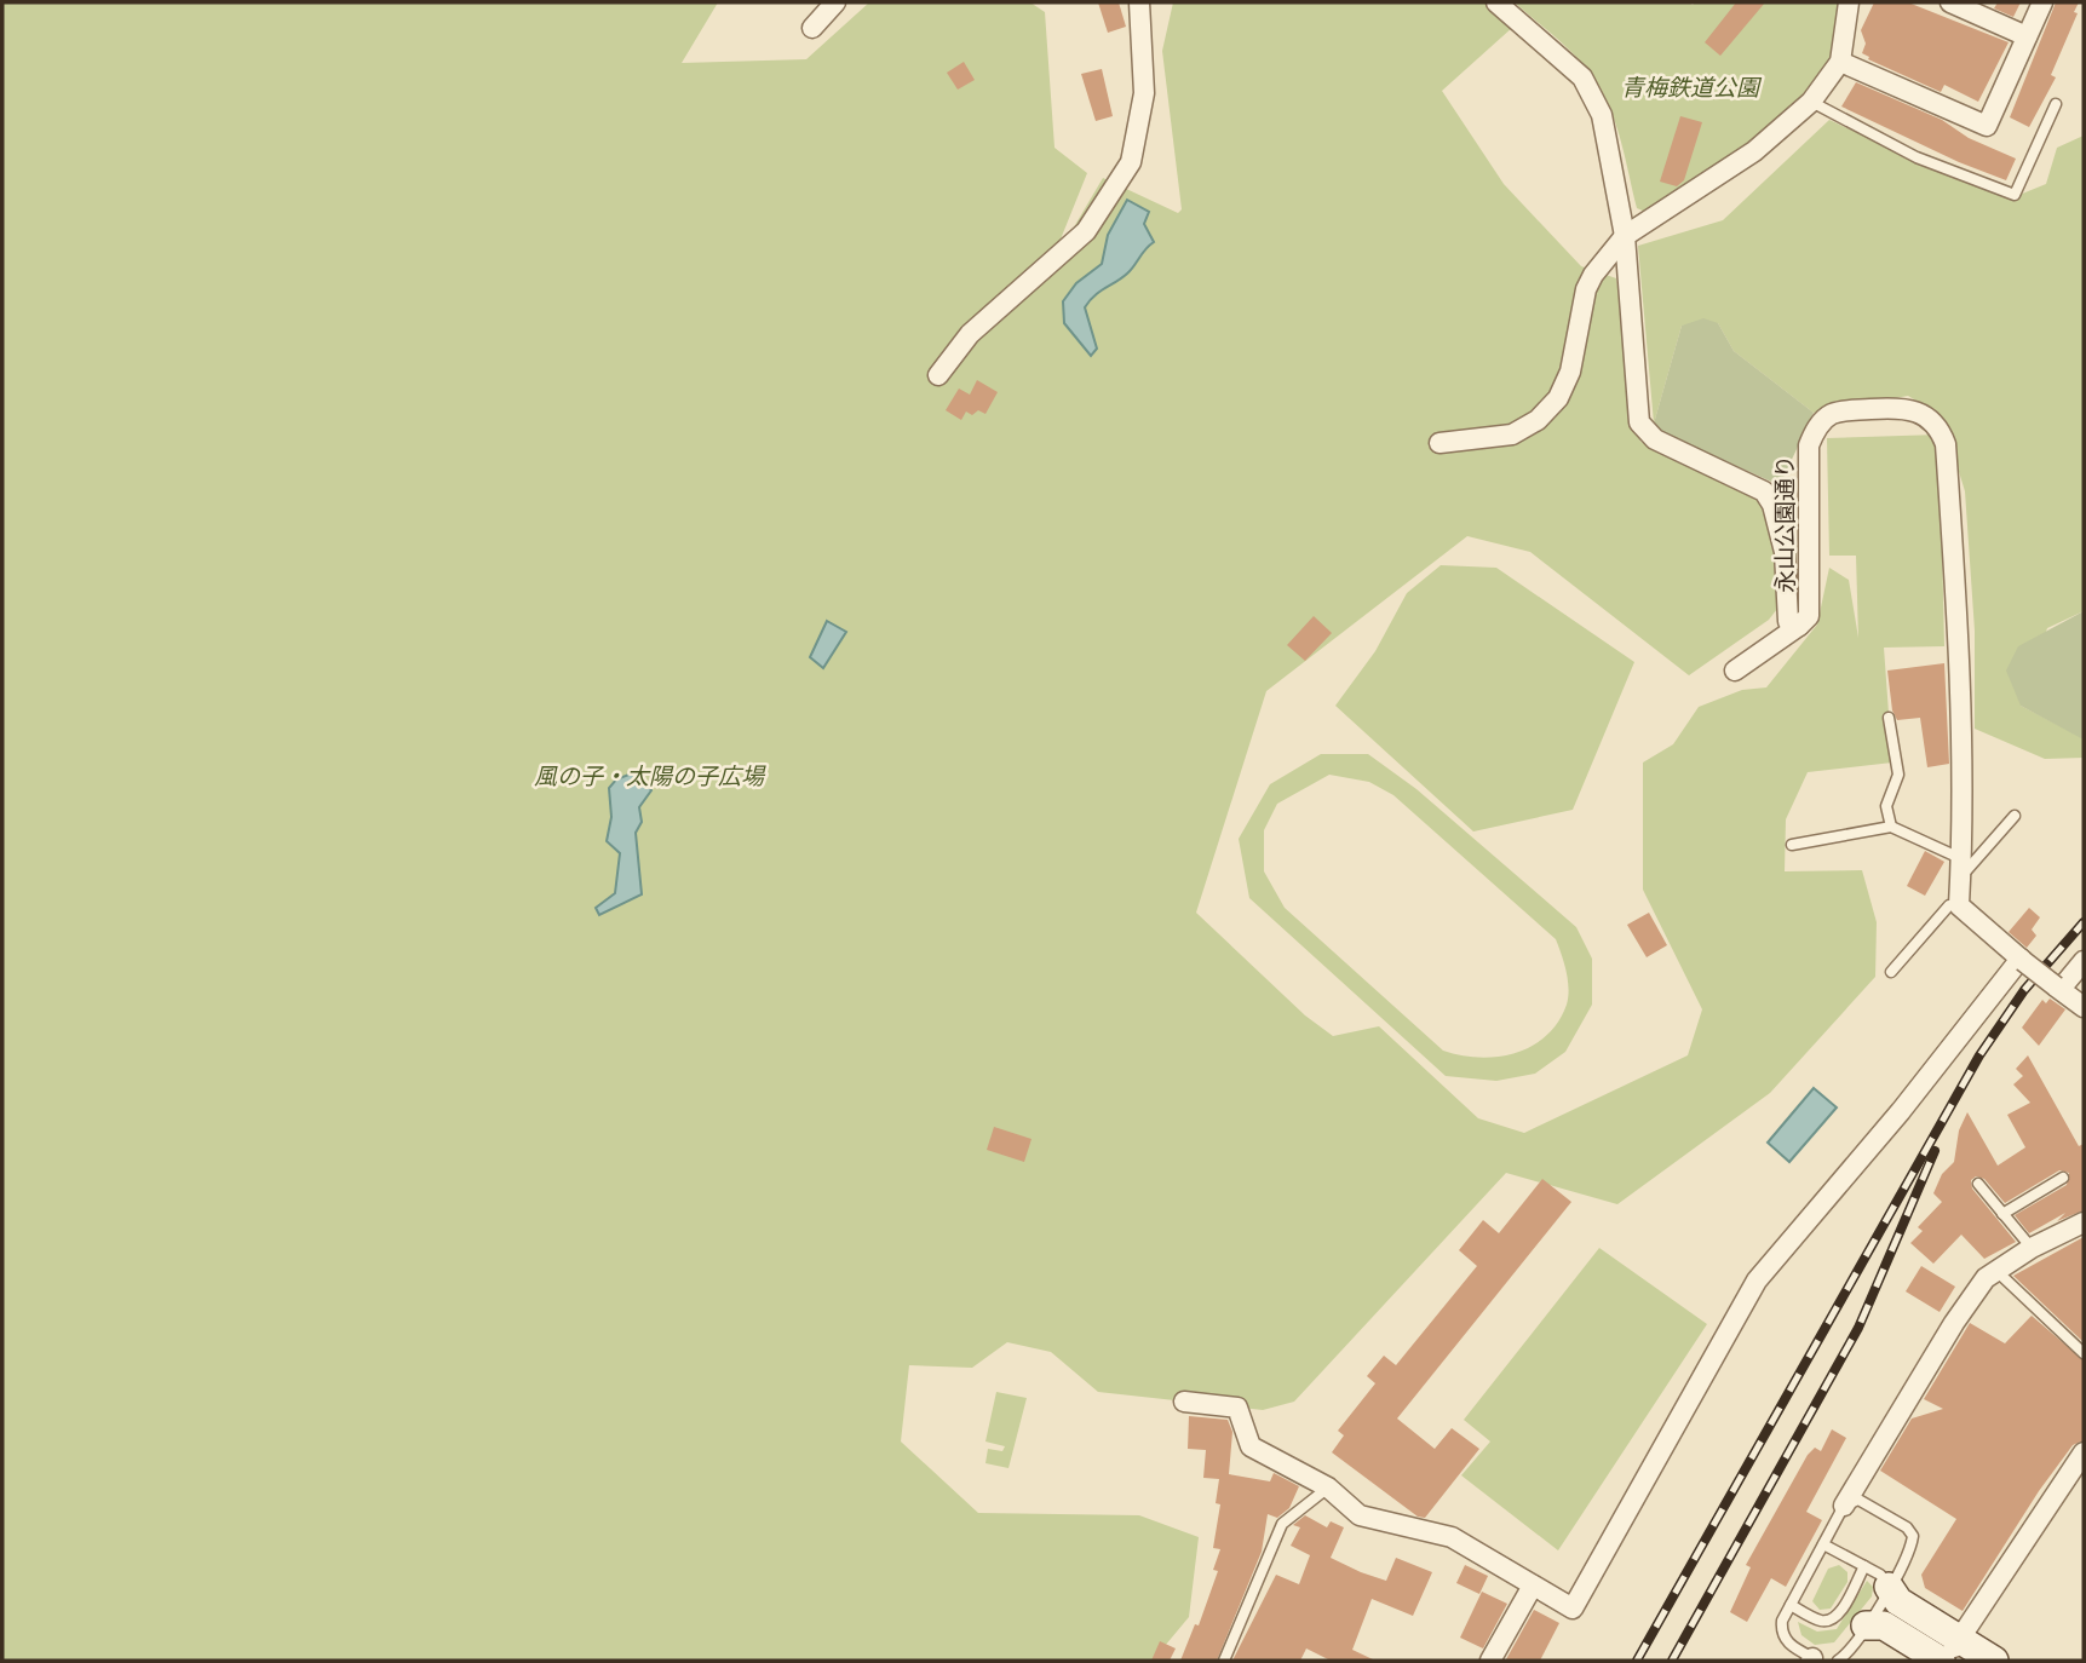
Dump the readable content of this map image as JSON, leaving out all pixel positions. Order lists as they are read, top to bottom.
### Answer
{
  "streets": {
    "street": ["永山公園通り"]
  },
  "parks": ["青梅鉄道公園", "風の子・太陽の子広場"]
}
